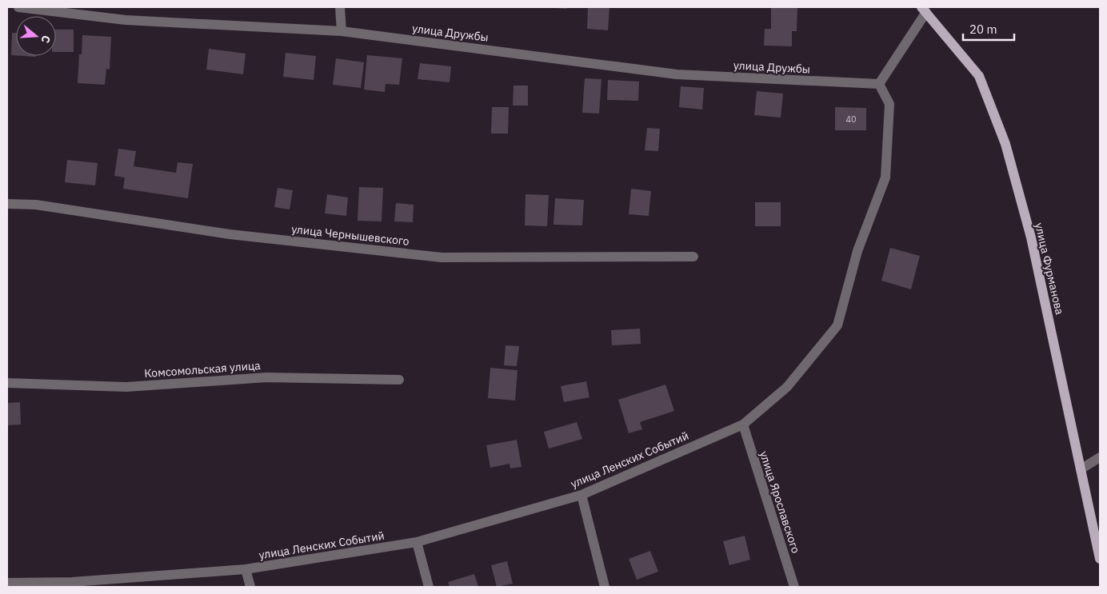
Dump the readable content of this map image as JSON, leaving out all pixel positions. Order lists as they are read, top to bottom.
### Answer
{
  "streets": {
    "main road": ["улица Фурманова"],
    "street": [
      "улица Дружбы",
      "улица Чернышевского",
      "Комсомольская улица",
      "улица Ленских Событий",
      "улица Ярославского"
    ]
  },
  "crossings": [
    ["улица Дружбы", "улица Ленских Событий"],
    ["улица Ленских Событий", "улица Ярославского"]
  ],
  "house_numbers": ["40"],
  "scale_bar": "20 m",
  "north": "right"
}
